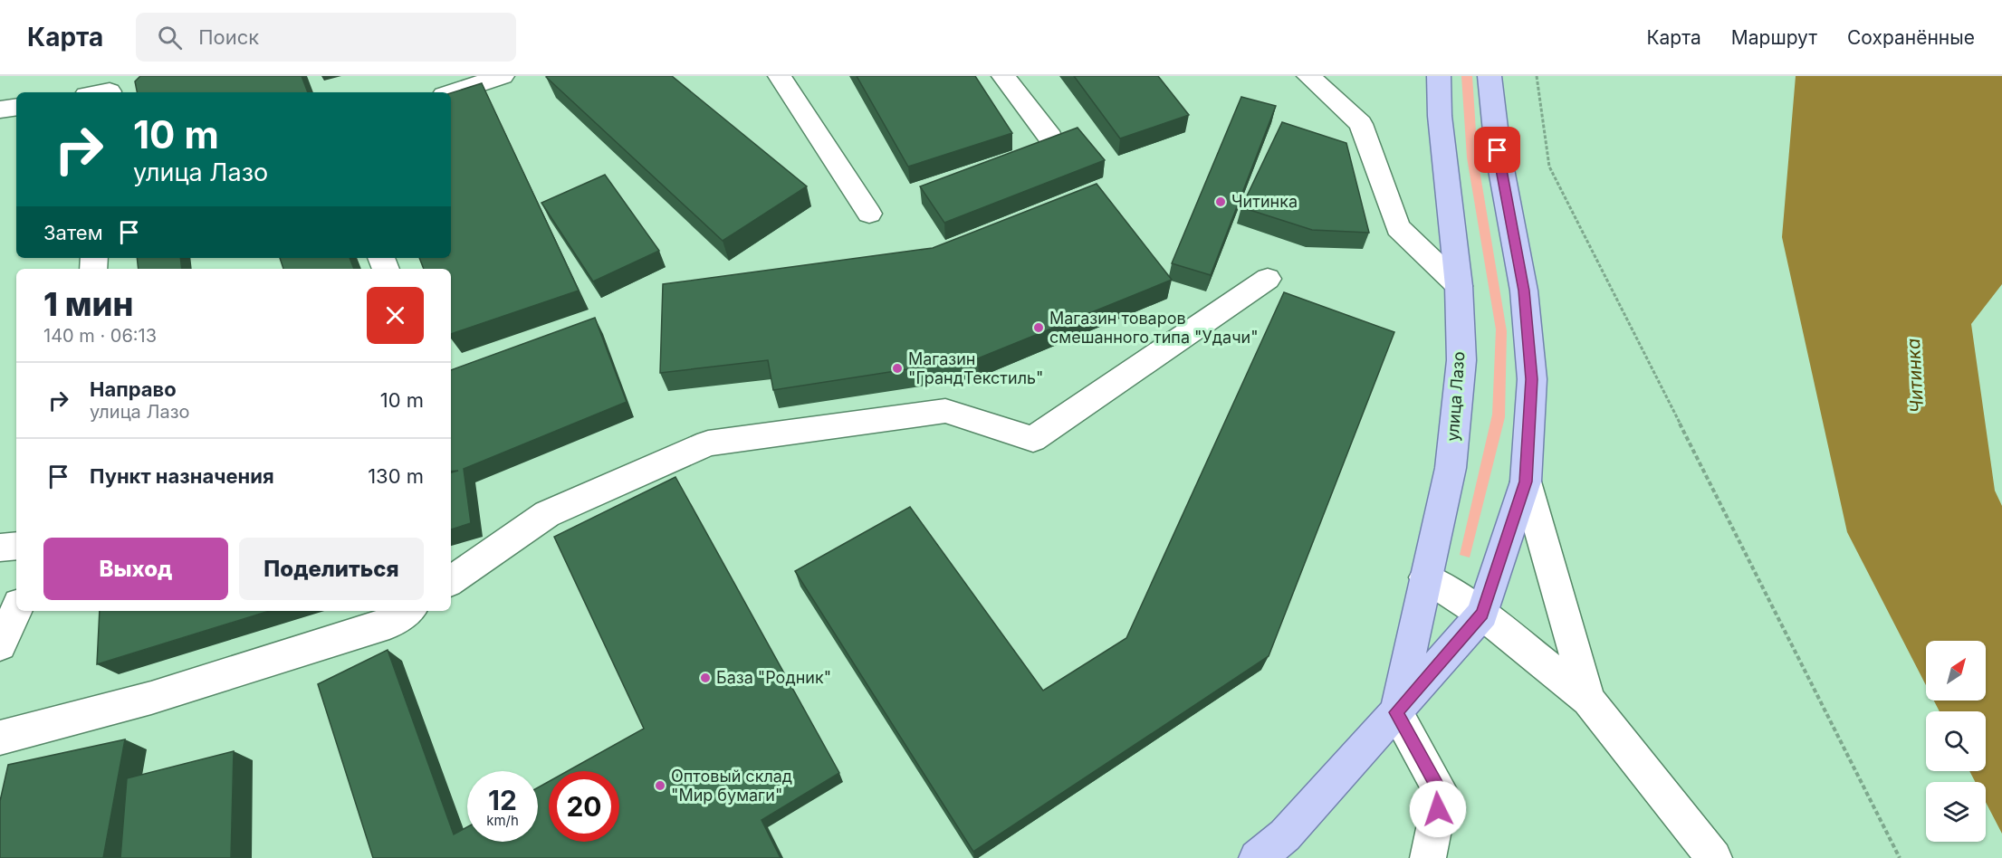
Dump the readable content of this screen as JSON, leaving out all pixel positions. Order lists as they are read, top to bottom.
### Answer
{
  "streets": {
    "main road": ["улица Лазо"]
  },
  "water": ["Читинка"],
  "places": [
    "Читинка",
    "Магазин товаров смешанного типа \"Удачи\"",
    "Магазин \"ГрандТекстиль\"",
    "База \"Родник\"",
    "Оптовый склад \"Мир бумаги\""
  ],
  "north": "top right",
  "page": {
    "header": "Карта",
    "search": "Поиск",
    "nav": ["Карта", "Маршрут", "Сохранённые"],
    "turn": ["10 m", "улица Лазо"],
    "then": "Затем",
    "heading": ["1 мин", "140 m · 06:13"],
    "list": [
      {
        "name": "Направо",
        "note": "улица Лазо",
        "value": "10 m"
      },
      {
        "name": "Пункт назначения",
        "value": "130 m"
      }
    ],
    "buttons": ["Выход", "Поделиться"],
    "speed": "12 km/h",
    "limit": "20"
  }
}
